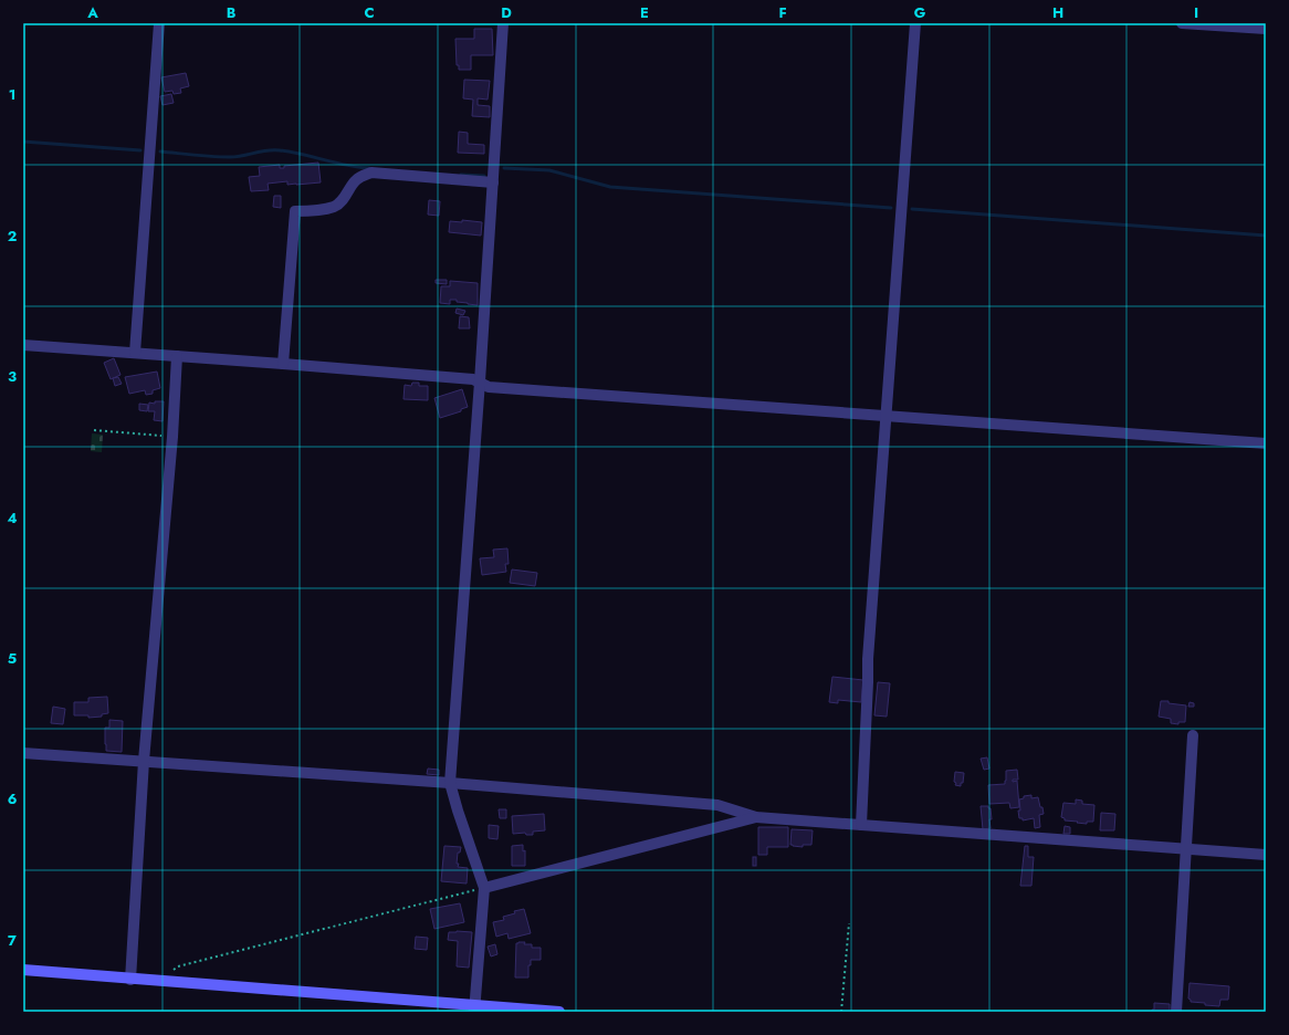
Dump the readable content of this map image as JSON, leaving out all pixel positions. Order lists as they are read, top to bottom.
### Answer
{
  "grid": {
    "columns": [
      "A",
      "B",
      "C",
      "D",
      "E",
      "F",
      "G",
      "H",
      "I"
    ],
    "rows": [
      "1",
      "2",
      "3",
      "4",
      "5",
      "6",
      "7"
    ]
  }
}
